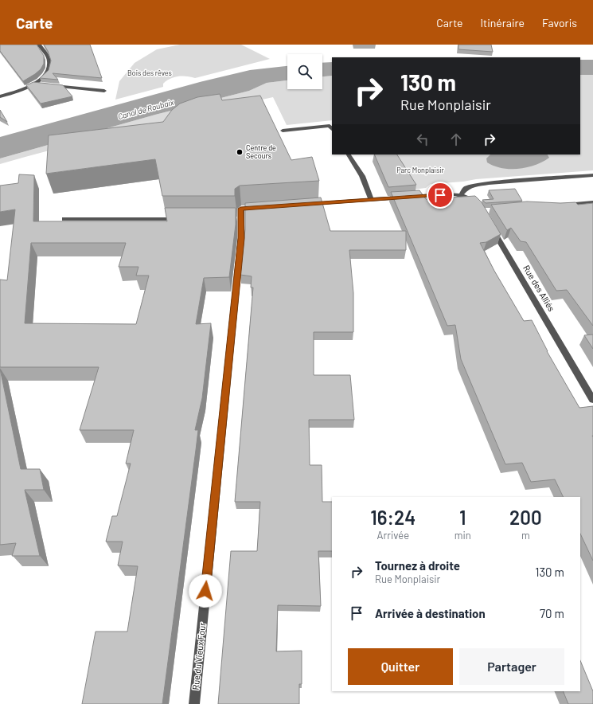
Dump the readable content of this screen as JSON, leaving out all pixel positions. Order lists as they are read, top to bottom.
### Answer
{
  "streets": {
    "street": ["Rue des Alliés", "Rue du Vieux Four"]
  },
  "water": ["Canal de Roubaix"],
  "parks": ["Bois des rêves", "Parc Monplaisir"],
  "places": ["Centre de Secours"],
  "page": {
    "header": "Carte",
    "nav": ["Carte", "Itinéraire", "Favoris"],
    "turn": ["130 m", "Rue Monplaisir"],
    "eta": [
      "16:24",
      "Arrivée",
      "1",
      "min",
      "200",
      "m"
    ],
    "list": [
      {
        "name": "Tournez à droite",
        "note": "Rue Monplaisir",
        "value": "130 m"
      },
      {
        "name": "Arrivée à destination",
        "value": "70 m"
      }
    ],
    "buttons": ["Quitter", "Partager"]
  }
}
